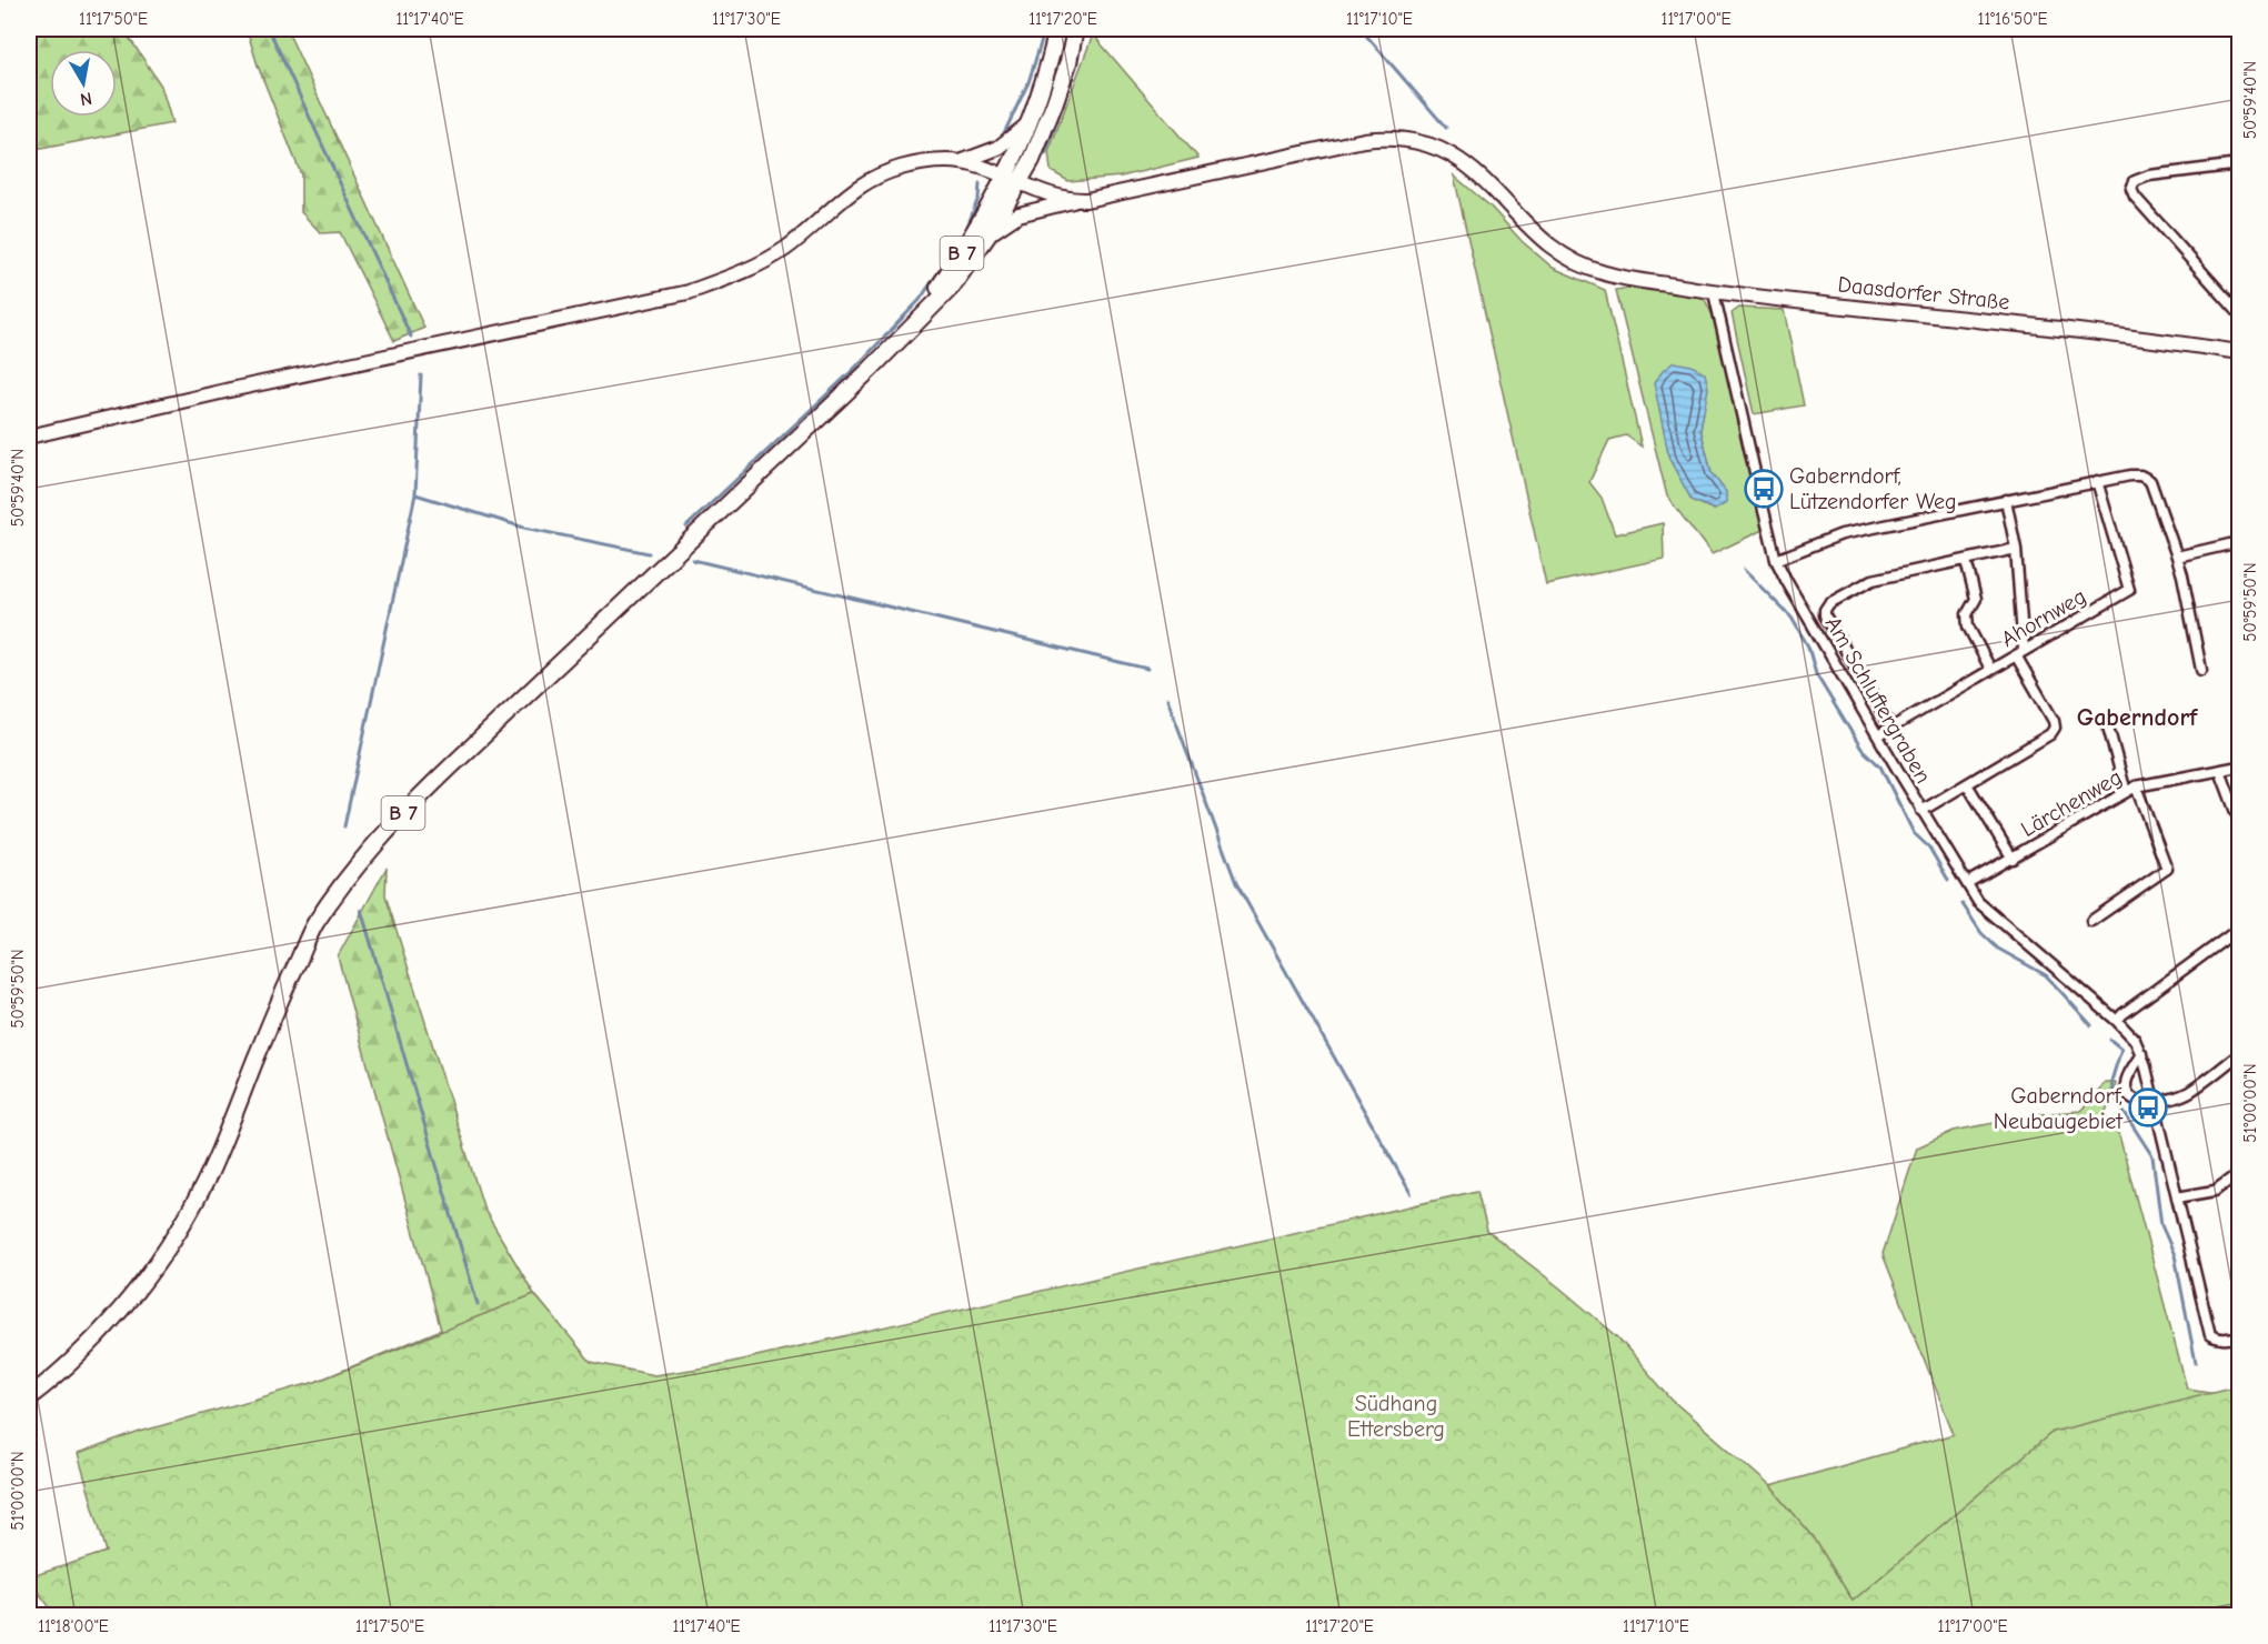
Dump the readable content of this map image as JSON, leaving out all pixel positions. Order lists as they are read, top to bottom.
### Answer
{
  "streets": {
    "main road": ["B 7"],
    "street": [
      "Daasdorfer Straße",
      "Ahornweg",
      "Am Schluftergraben",
      "Lärchenweg"
    ]
  },
  "crossings": [
    ["B 7", "Daasdorfer Straße"],
    ["Daasdorfer Straße", "Am Schluftergraben"],
    ["Ahornweg", "Am Schluftergraben"],
    ["Am Schluftergraben", "Lärchenweg"]
  ],
  "districts": ["Gaberndorf"],
  "parks": ["Südhang Ettersberg"],
  "places": {
    "bus stop": ["Gaberndorf, Lützendorfer Weg", "Gaberndorf, Neubaugebiet"]
  },
  "north": "bottom",
  "coordinates": [
    "11°17'50\"E",
    "11°17'40\"E",
    "11°17'30\"E",
    "11°17'20\"E",
    "11°17'10\"E",
    "11°17'00\"E",
    "11°16'50\"E",
    "50°59'40\"N",
    "50°59'50\"N",
    "51°00'00\"N",
    "11°18'00\"E"
  ]
}
